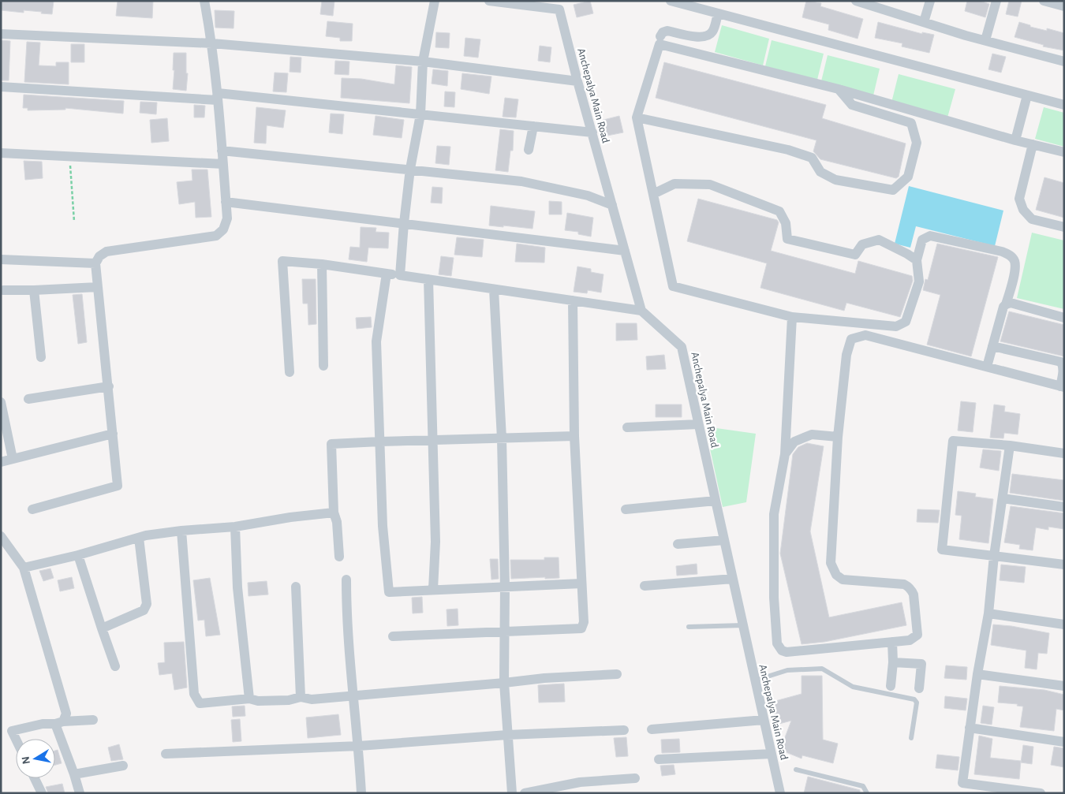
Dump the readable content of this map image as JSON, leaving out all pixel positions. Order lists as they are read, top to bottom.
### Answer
{
  "streets": {
    "street": ["Anchepalya Main Road"]
  },
  "north": "left"
}
